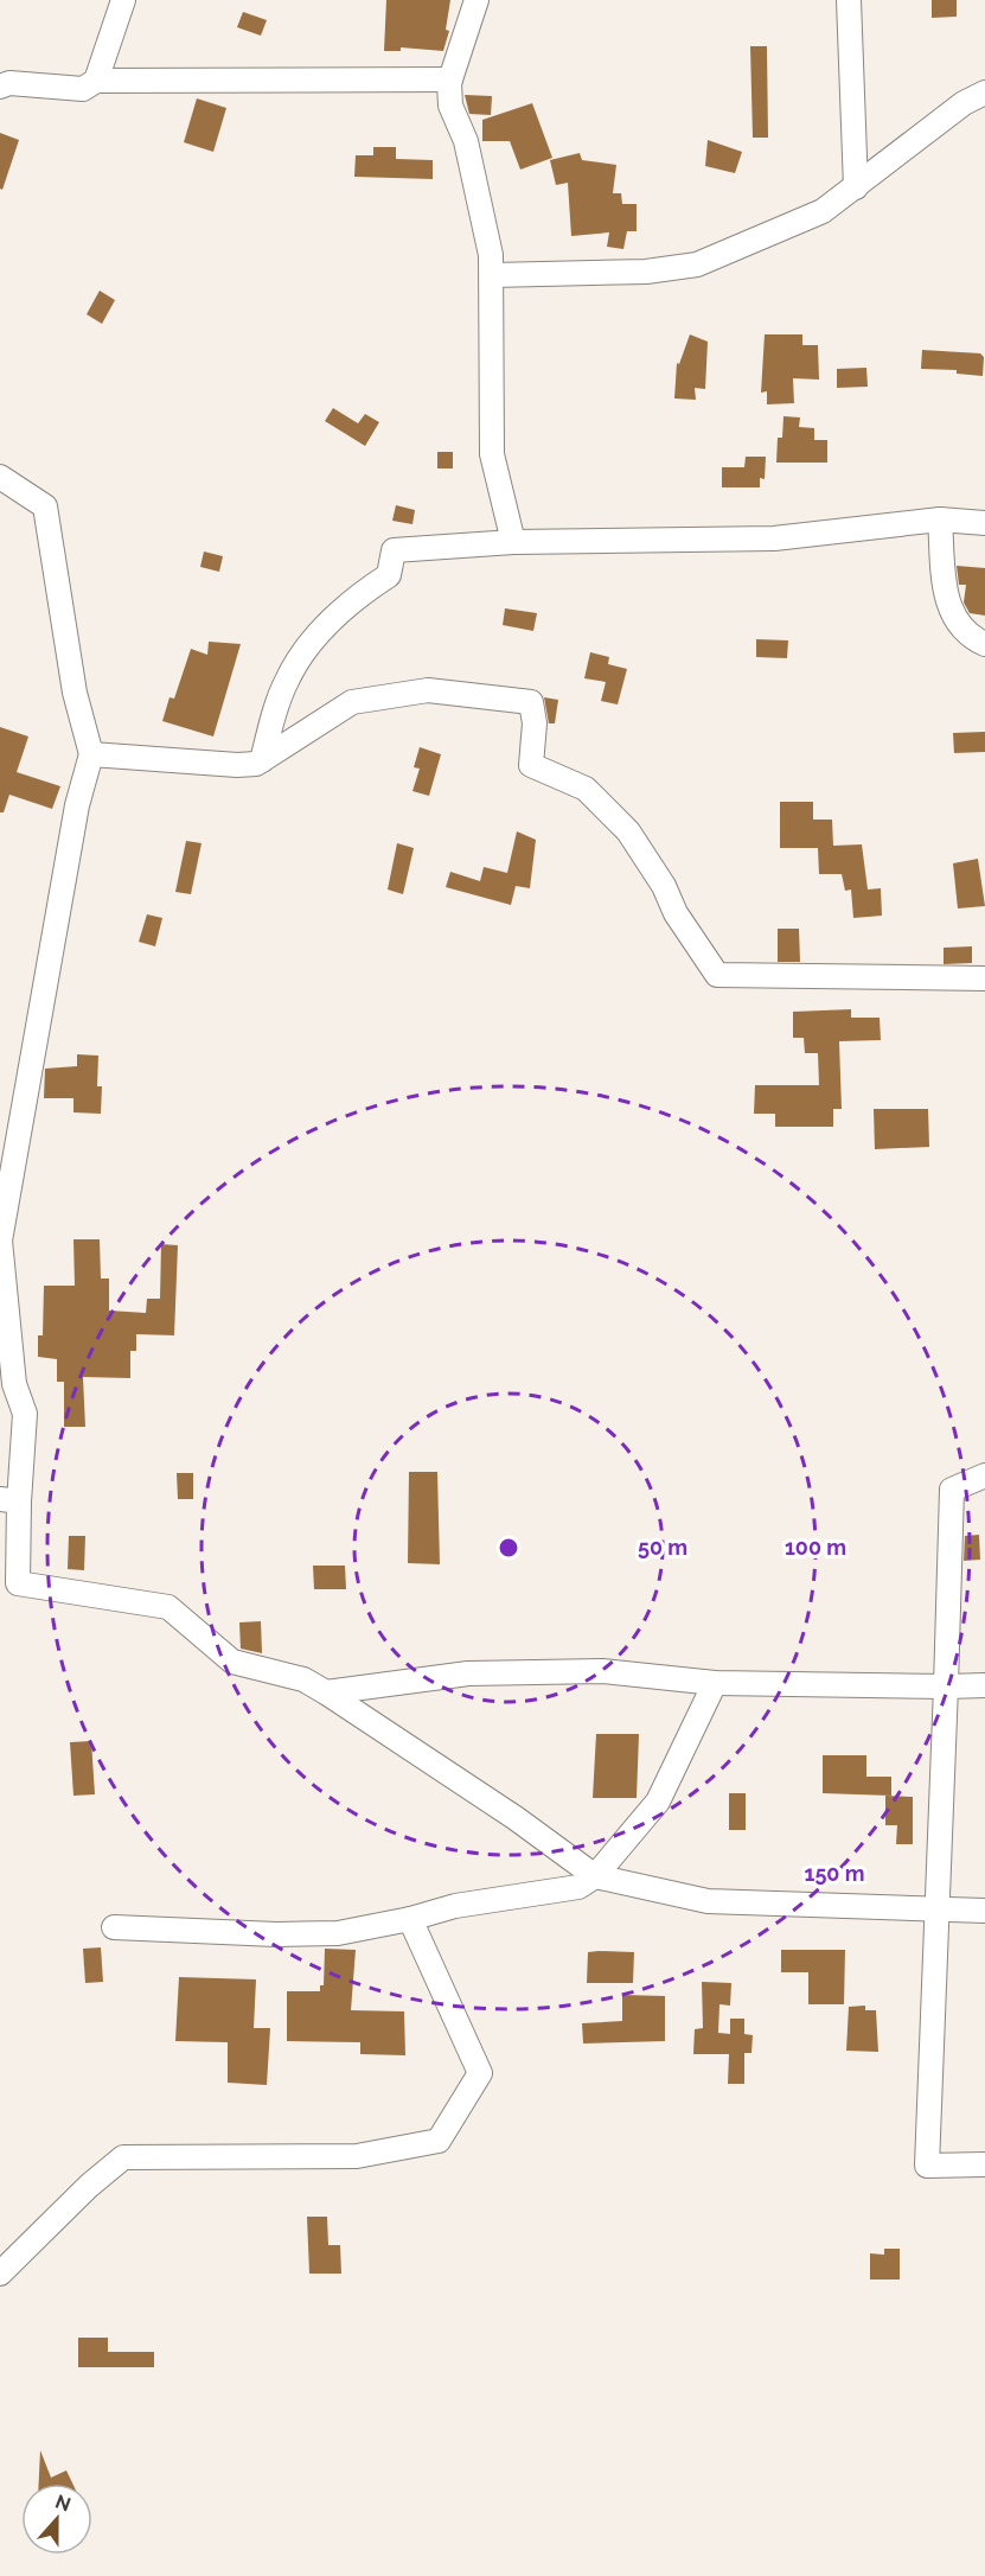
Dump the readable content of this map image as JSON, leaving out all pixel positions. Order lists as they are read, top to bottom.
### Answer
{
  "north": "top",
  "rings": ["50 m", "100 m", "150 m"]
}
